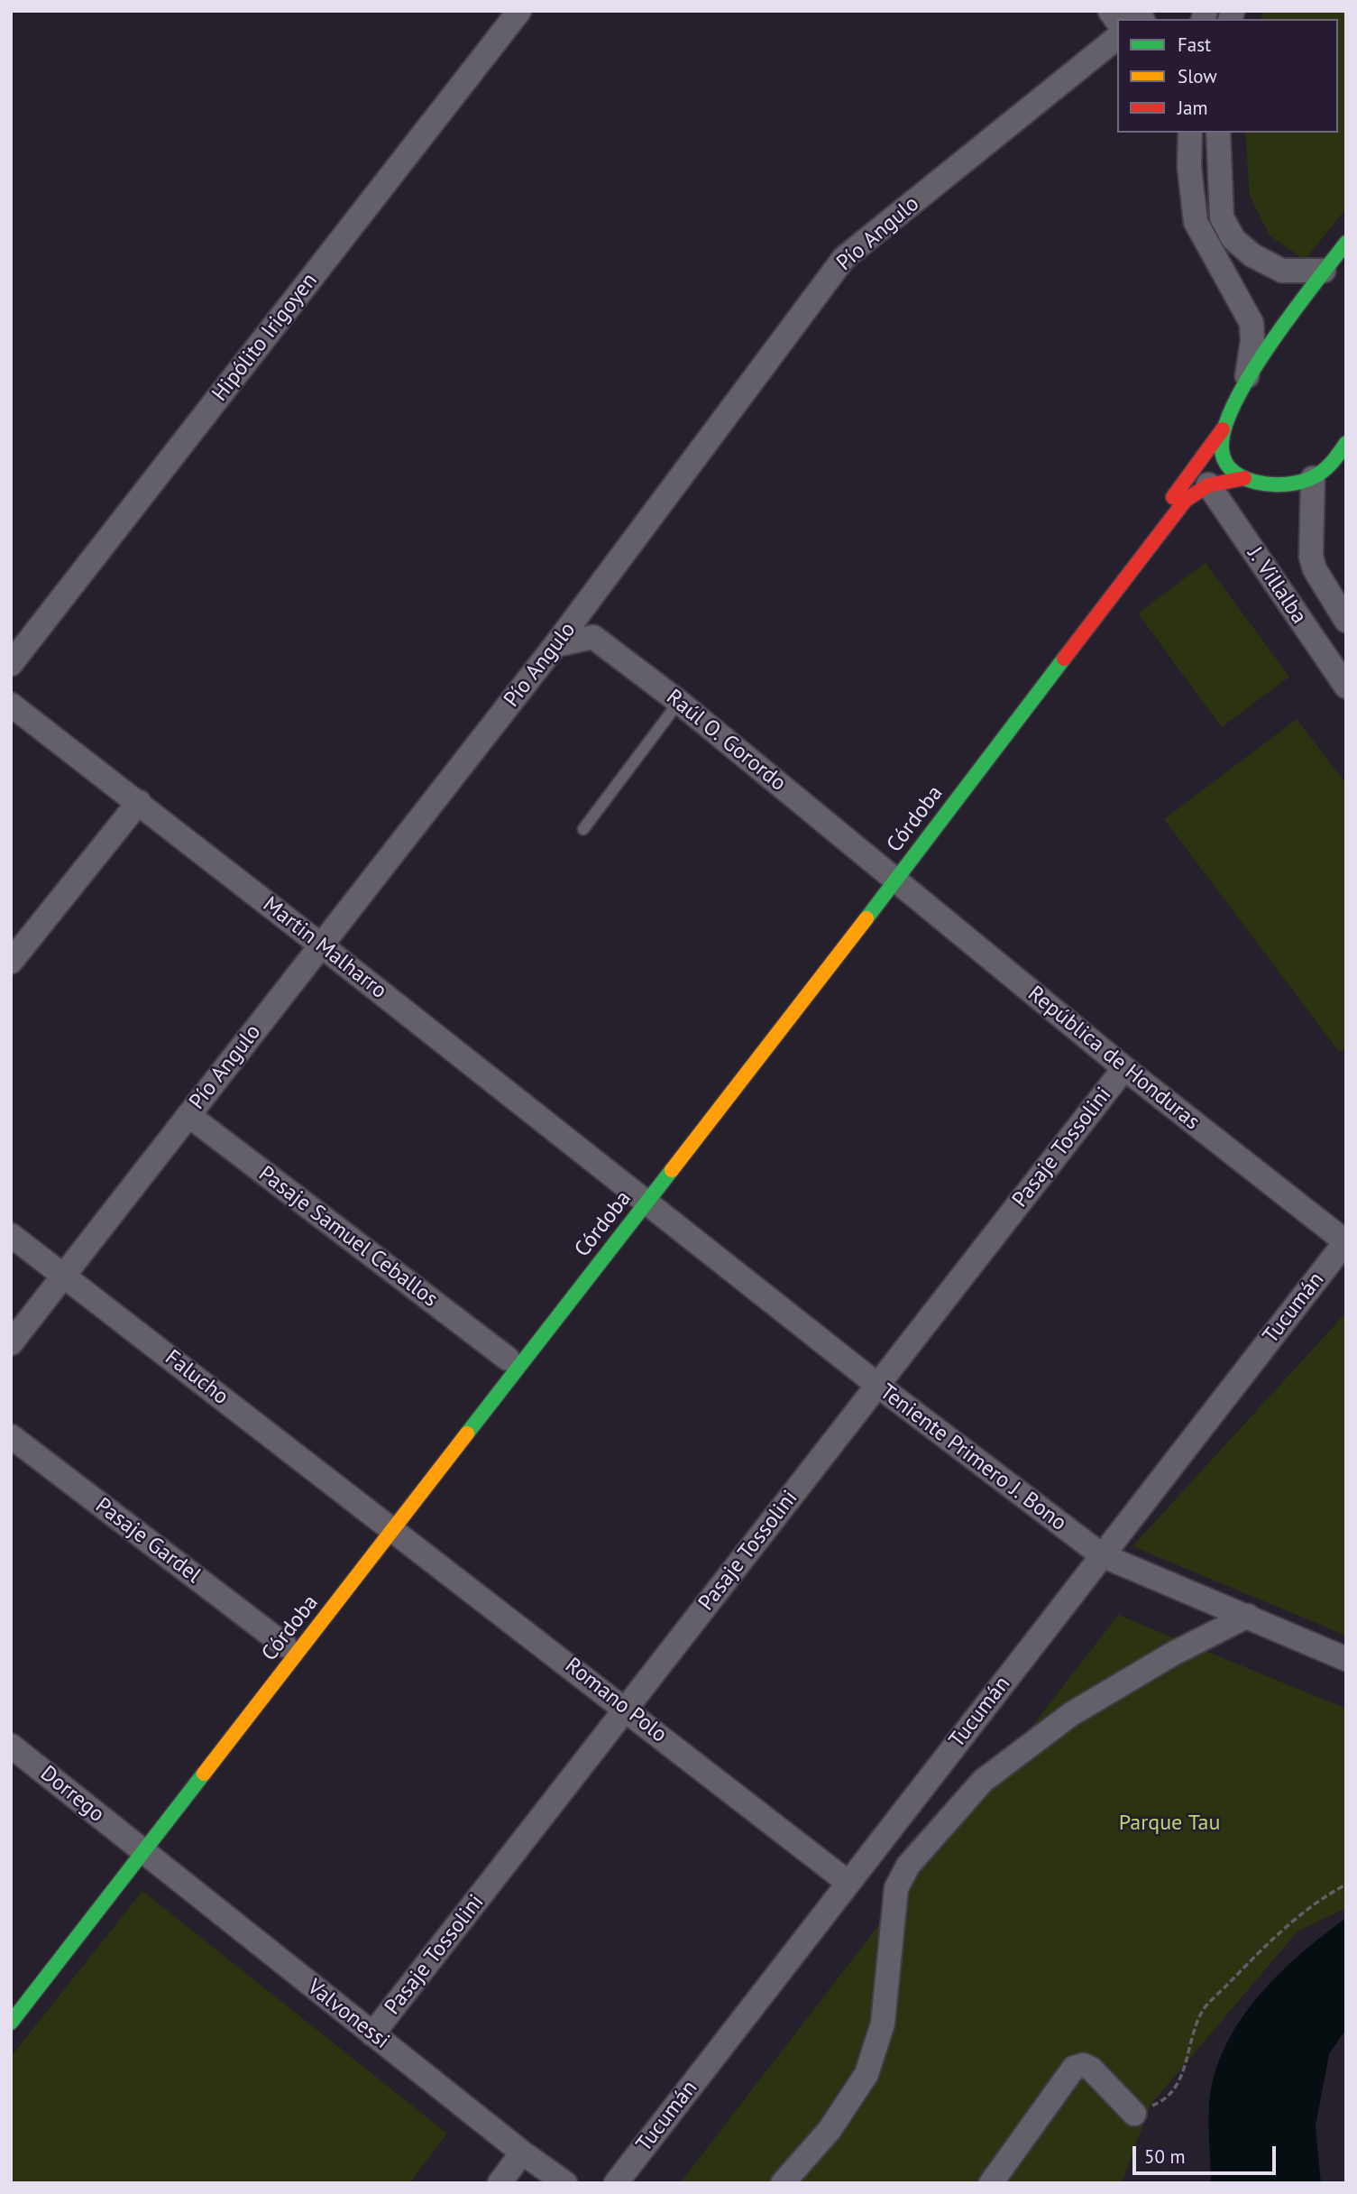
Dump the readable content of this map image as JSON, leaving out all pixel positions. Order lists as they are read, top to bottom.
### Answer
{
  "streets": {
    "street": [
      "Pío Angulo",
      "Hipólito Irigoyen",
      "J. Villalba",
      "Raúl O. Gorordo",
      "Córdoba",
      "Martin Malharro",
      "República de Honduras",
      "Pasaje Tossolini",
      "Pasaje Samuel Ceballos",
      "Tucumán",
      "Falucho",
      "Teniente Primero J. Bono",
      "Pasaje Gardel",
      "Romano Polo",
      "Dorrego",
      "Valvonessi"
    ]
  },
  "crossings": [
    ["Pío Angulo", "Raúl O. Gorordo"],
    ["Pío Angulo", "Martin Malharro"],
    ["Pío Angulo", "Pasaje Samuel Ceballos"],
    ["Pío Angulo", "Falucho"],
    ["J. Villalba", "Córdoba"],
    ["Raúl O. Gorordo", "Córdoba"],
    ["Raúl O. Gorordo", "República de Honduras"],
    ["Córdoba", "Martin Malharro"],
    ["Córdoba", "República de Honduras"],
    ["Córdoba", "Pasaje Samuel Ceballos"],
    ["Córdoba", "Falucho"],
    ["Córdoba", "Teniente Primero J. Bono"],
    ["Córdoba", "Pasaje Gardel"],
    ["Córdoba", "Romano Polo"],
    ["Córdoba", "Dorrego"],
    ["Córdoba", "Valvonessi"],
    ["Martin Malharro", "Teniente Primero J. Bono"],
    ["República de Honduras", "Pasaje Tossolini"],
    ["República de Honduras", "Tucumán"],
    ["Pasaje Tossolini", "Teniente Primero J. Bono"],
    ["Pasaje Tossolini", "Romano Polo"],
    ["Pasaje Tossolini", "Valvonessi"],
    ["Tucumán", "Teniente Primero J. Bono"],
    ["Tucumán", "Romano Polo"],
    ["Falucho", "Romano Polo"],
    ["Dorrego", "Valvonessi"]
  ],
  "parks": ["Parque Tau"],
  "legend": ["Fast", "Slow", "Jam"],
  "scale_bar": "50 m"
}
